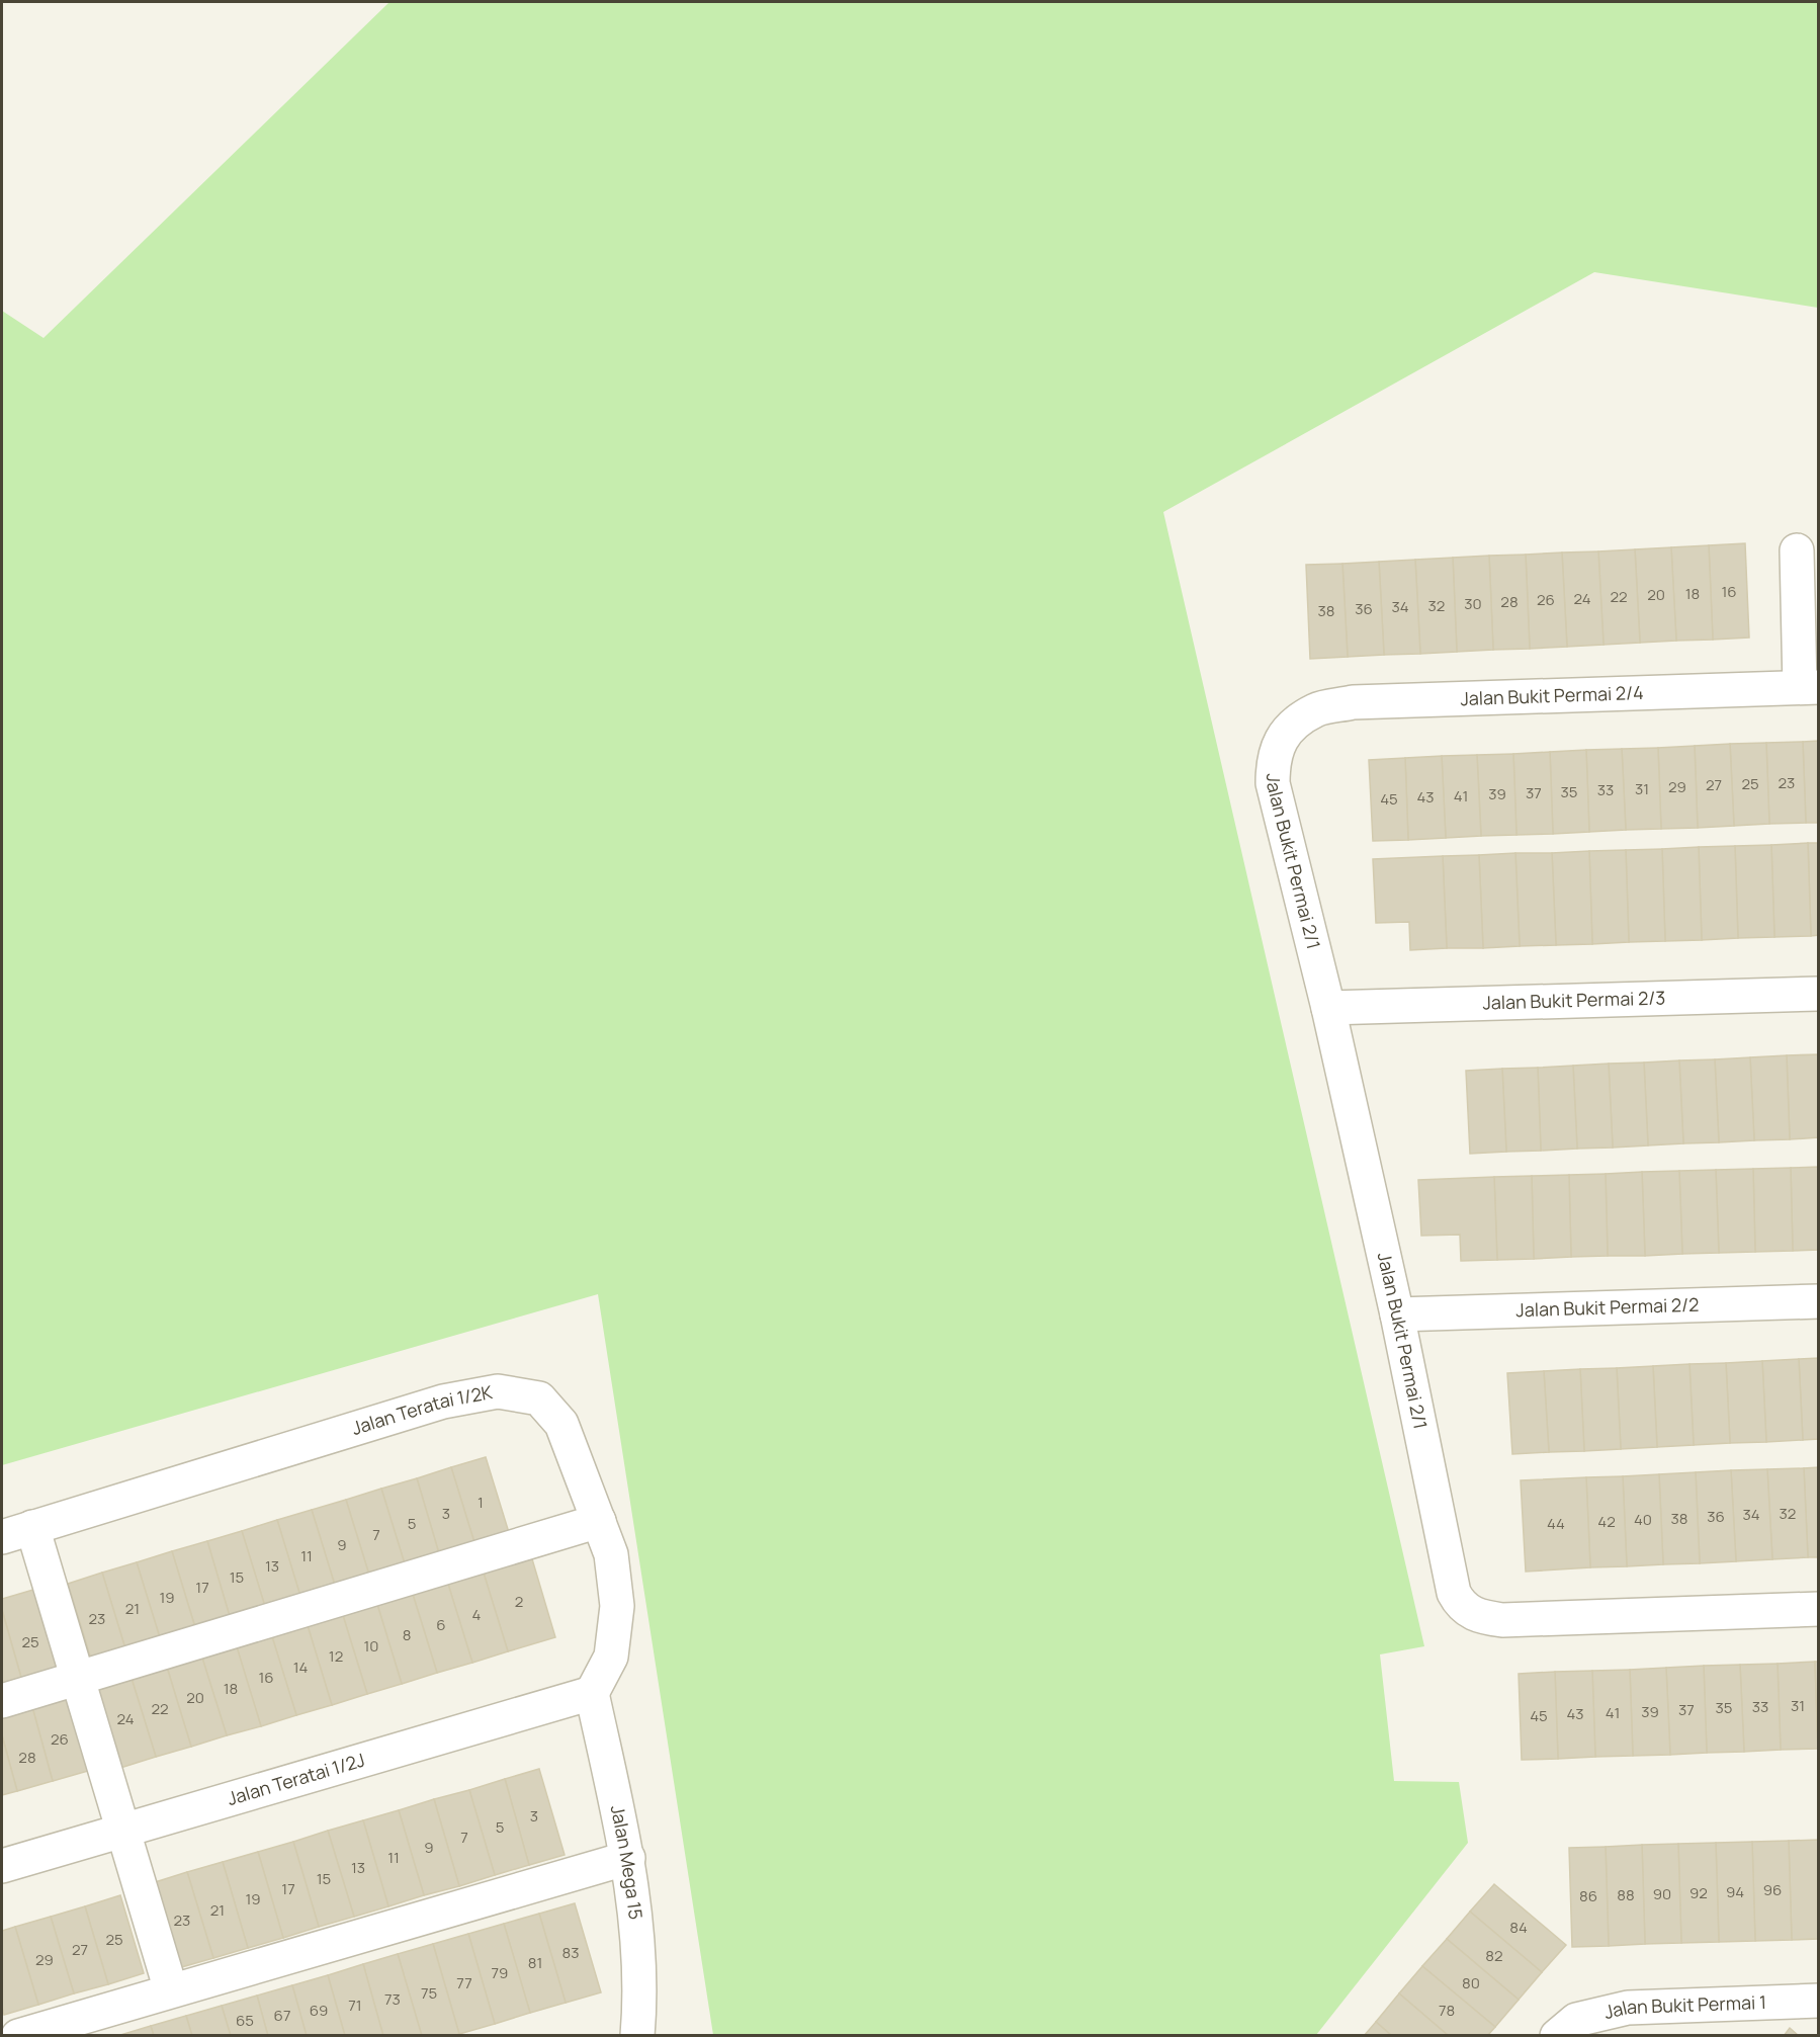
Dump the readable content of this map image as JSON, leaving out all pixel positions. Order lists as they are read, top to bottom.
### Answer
{
  "streets": {
    "street": [
      "Jalan Bukit Permai 2/4",
      "Jalan Bukit Permai 2/1",
      "Jalan Bukit Permai 2/3",
      "Jalan Bukit Permai 2/2",
      "Jalan Teratai 1/2K",
      "Jalan Teratai 1/2J",
      "Jalan Mega 15",
      "Jalan Bukit Permai 1"
    ]
  },
  "crossings": [
    ["Jalan Bukit Permai 2/4", "Jalan Bukit Permai 2/1"],
    ["Jalan Bukit Permai 2/1", "Jalan Bukit Permai 2/3"],
    ["Jalan Bukit Permai 2/1", "Jalan Bukit Permai 2/2"],
    ["Jalan Teratai 1/2K", "Jalan Teratai 1/2J"],
    ["Jalan Teratai 1/2K", "Jalan Mega 15"],
    ["Jalan Teratai 1/2J", "Jalan Mega 15"]
  ],
  "house_numbers": [
    "16",
    "18",
    "20",
    "22",
    "24",
    "26",
    "28",
    "30",
    "32",
    "34",
    "36",
    "38",
    "23",
    "25",
    "27",
    "29",
    "31",
    "33",
    "35",
    "37",
    "39",
    "41",
    "43",
    "45",
    "1",
    "3",
    "32",
    "34",
    "36",
    "38",
    "40",
    "42",
    "5",
    "44",
    "7",
    "9",
    "11",
    "13",
    "15",
    "17",
    "19",
    "2",
    "21",
    "4",
    "23",
    "6",
    "8",
    "25",
    "10",
    "12",
    "14",
    "16",
    "18",
    "20",
    "31",
    "33",
    "35",
    "22",
    "37",
    "39",
    "41",
    "43",
    "45",
    "24",
    "26",
    "28",
    "3",
    "5",
    "7",
    "9",
    "11",
    "13",
    "15",
    "17",
    "96",
    "94",
    "92",
    "90",
    "88",
    "86",
    "19",
    "21",
    "23",
    "84",
    "25",
    "27",
    "83",
    "82",
    "29",
    "81",
    "79",
    "77",
    "80",
    "75",
    "73",
    "71",
    "69",
    "78",
    "67",
    "65"
  ]
}
